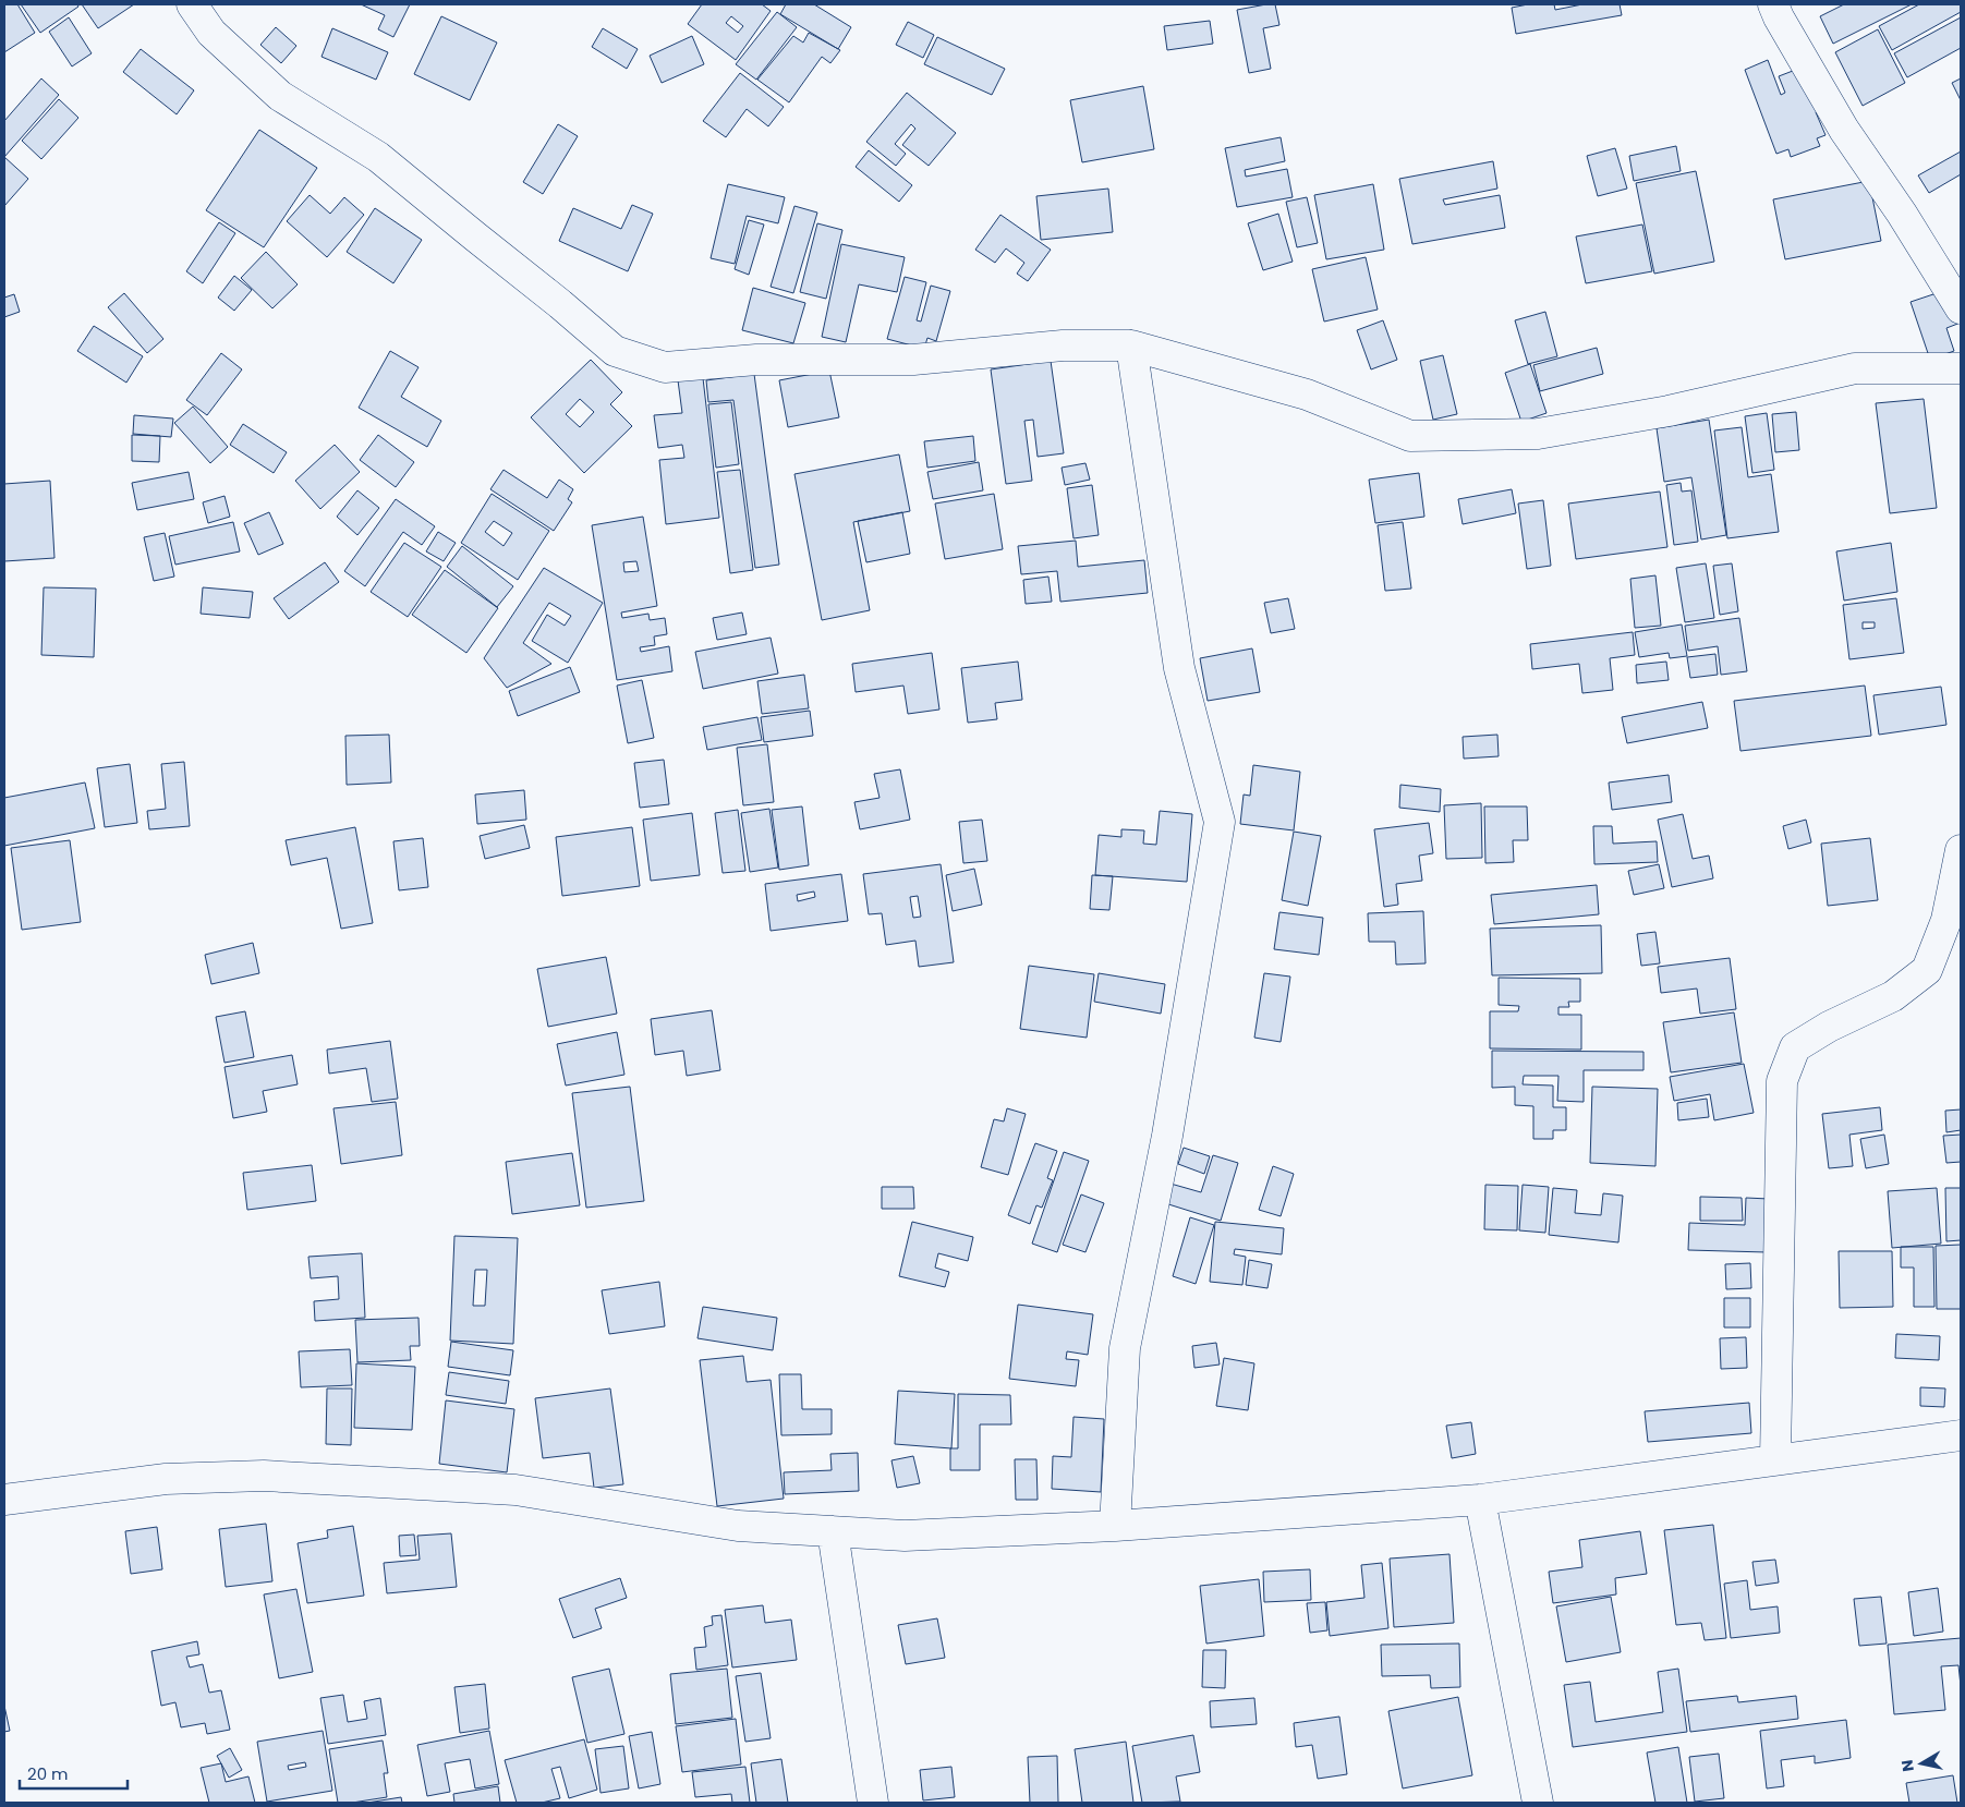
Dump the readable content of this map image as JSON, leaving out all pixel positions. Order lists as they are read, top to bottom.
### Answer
{
  "scale_bar": "20 m",
  "north": "left"
}
